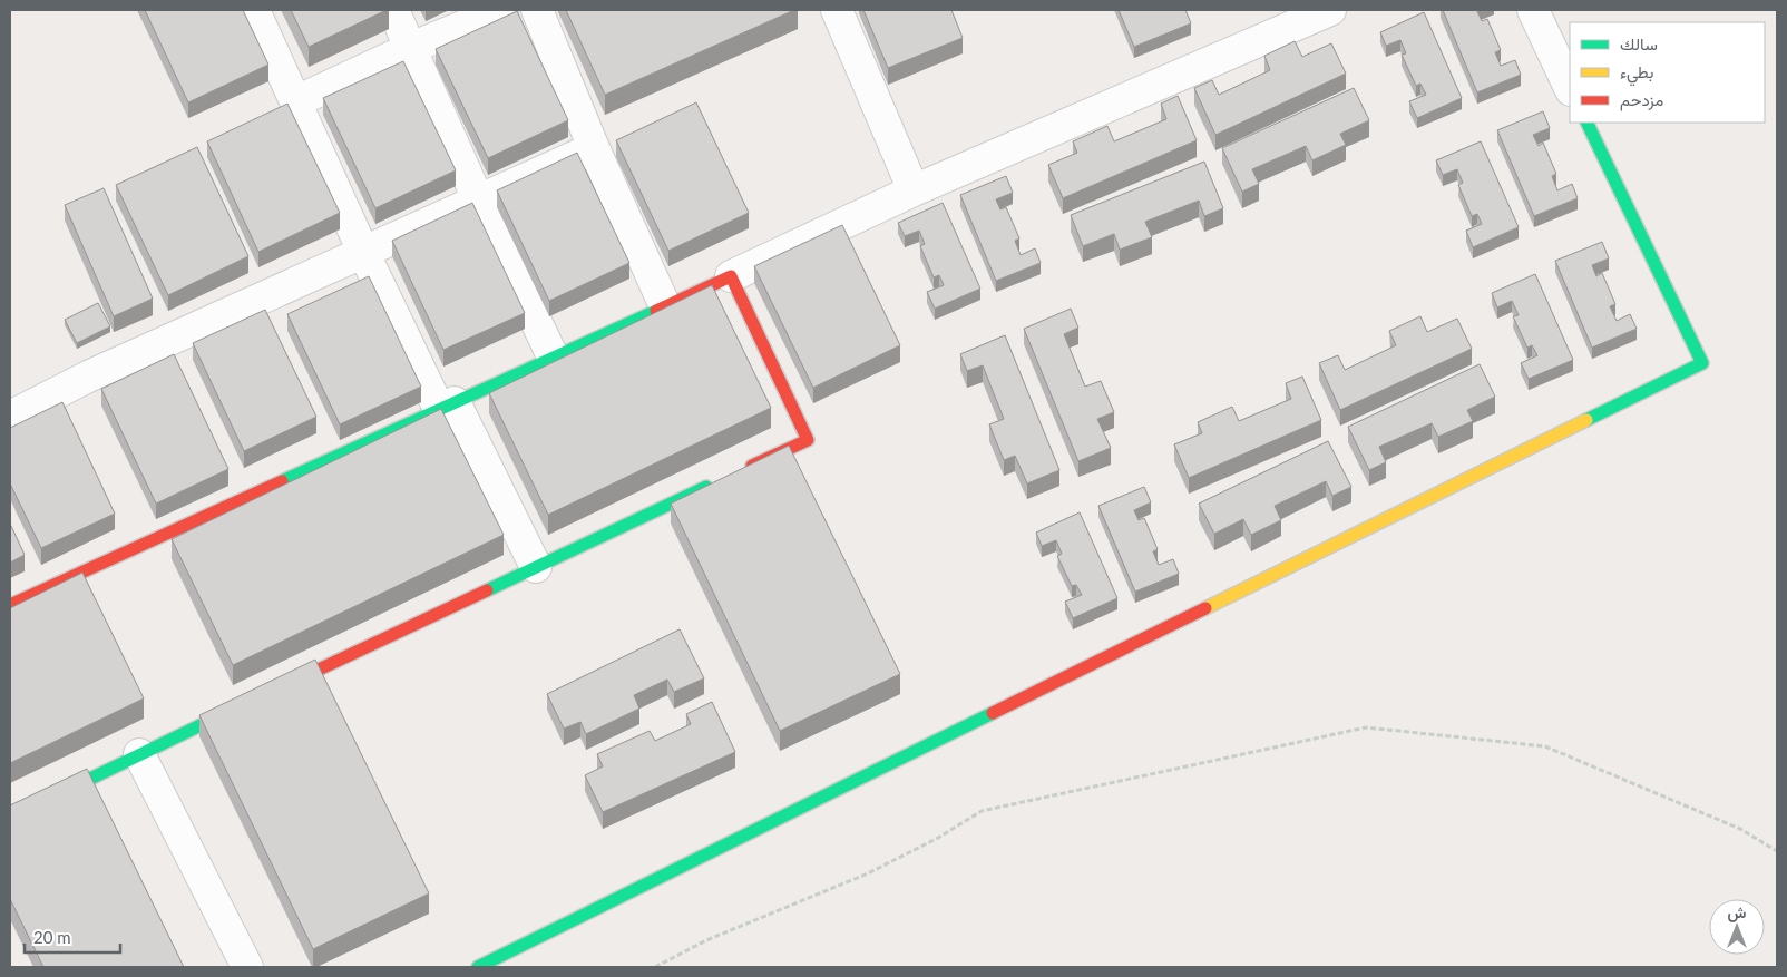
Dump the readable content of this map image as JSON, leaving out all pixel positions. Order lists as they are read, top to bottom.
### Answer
{
  "legend": ["سالك", "بطيء", "مزدحم"],
  "scale_bar": "20 m",
  "north": "top"
}
